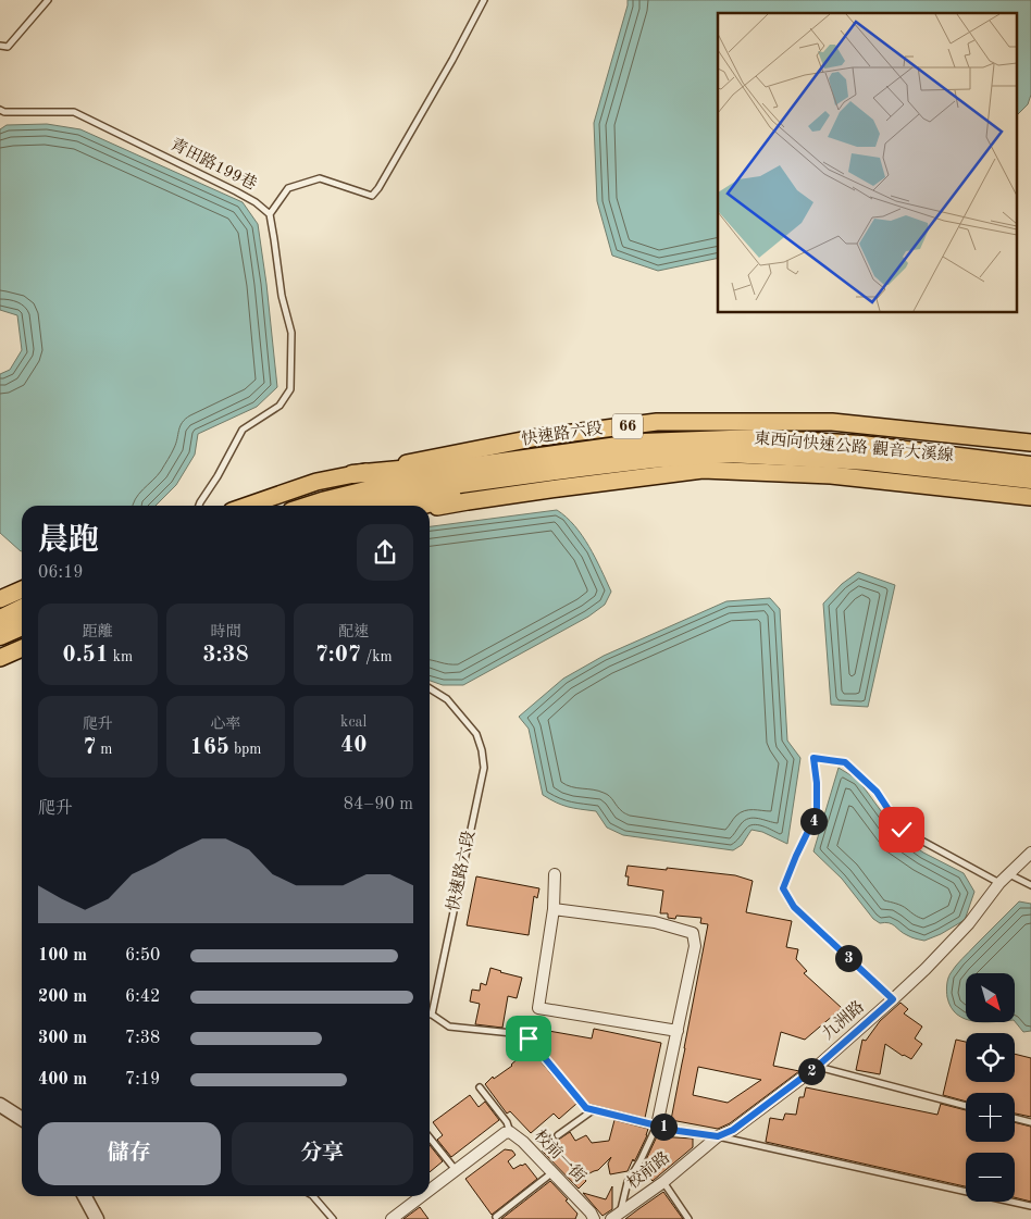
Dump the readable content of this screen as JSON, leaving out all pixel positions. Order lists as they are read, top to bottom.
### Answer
{
  "streets": {
    "highway": ["66", "東西向快速公路 觀音大溪線"],
    "main road": ["快速路六段"],
    "street": ["九洲路", "校前一街", "校前路"],
    "lane": ["青田路199巷"]
  },
  "crossings": [
    ["九洲路", "校前路"]
  ],
  "north": "bottom right",
  "page": {
    "heading": ["晨跑", "06:19"],
    "stats": [
      ["距離", "0.51 km"],
      ["時間", "3:38"],
      ["配速", "7:07 /km"],
      ["爬升", "7 m"],
      ["心率", "165 bpm"],
      ["kcal", "40"]
    ],
    "chart": ["爬升", "84–90 m"],
    "pins": [
      "4",
      "3",
      "2",
      "1"
    ],
    "list": [
      {
        "name": "100 m",
        "note": "6:50"
      },
      {
        "name": "200 m",
        "note": "6:42"
      },
      {
        "name": "300 m",
        "note": "7:38"
      },
      {
        "name": "400 m",
        "note": "7:19"
      }
    ],
    "map_buttons": ["+", "−"],
    "buttons": ["儲存", "分享"]
  }
}
